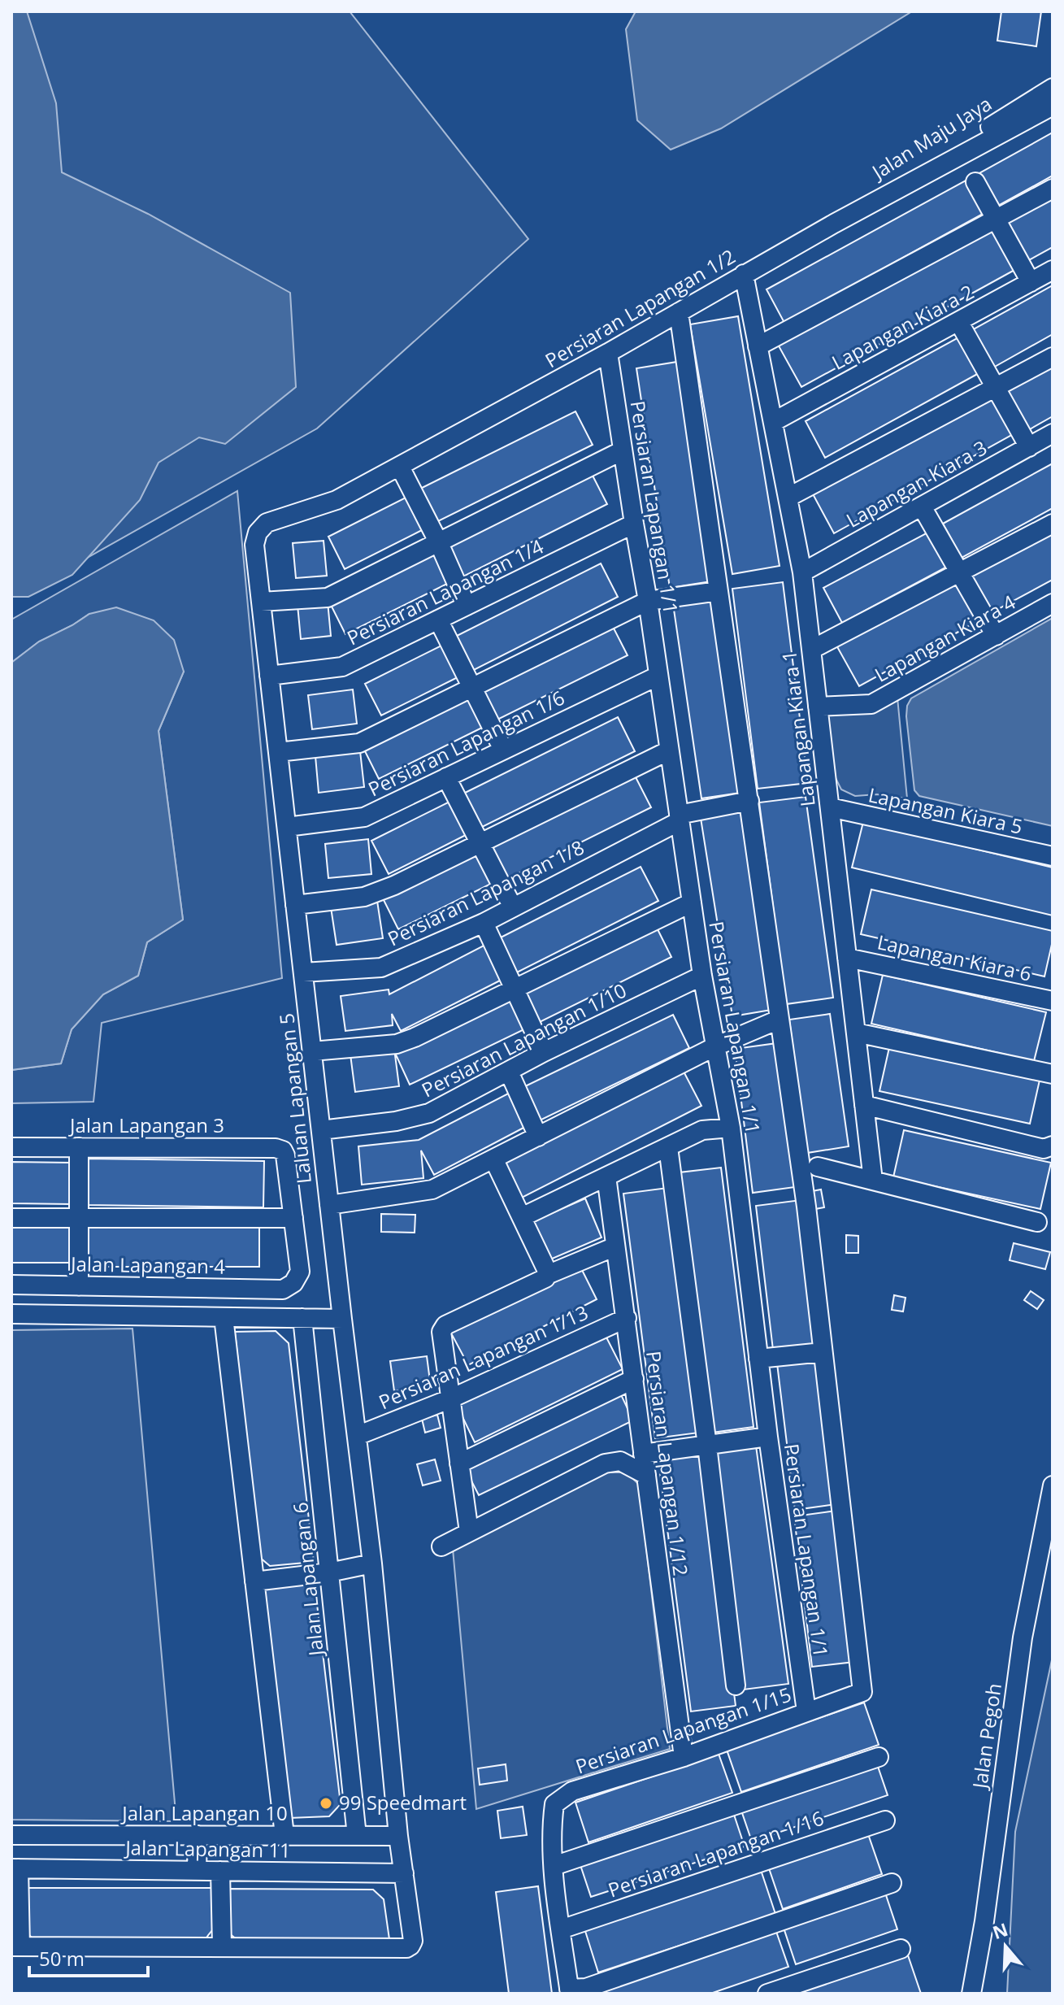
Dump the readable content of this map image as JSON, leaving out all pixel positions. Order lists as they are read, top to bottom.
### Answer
{
  "streets": {
    "street": [
      "Jalan Maju Jaya",
      "Persiaran Lapangan 1/2",
      "Lapangan Kiara 2",
      "Lapangan Kiara 3",
      "Persiaran Lapangan 1/1",
      "Persiaran Lapangan 1/4",
      "Lapangan Kiara 4",
      "Lapangan Kiara 1",
      "Persiaran Lapangan 1/6",
      "Lapangan Kiara 5",
      "Persiaran Lapangan 1/8",
      "Lapangan Kiara 6",
      "Persiaran Lapangan 1/10",
      "Laluan Lapangan 5",
      "Jalan Lapangan 3",
      "Jalan Lapangan 4",
      "Persiaran Lapangan 1/13",
      "Persiaran Lapangan 1/12",
      "Jalan Lapangan 6",
      "Persiaran Lapangan 1/15",
      "Jalan Pegoh",
      "Jalan Lapangan 10",
      "Jalan Lapangan 11",
      "Persiaran Lapangan 1/16"
    ]
  },
  "crossings": [
    ["Jalan Maju Jaya", "Persiaran Lapangan 1/2"],
    ["Persiaran Lapangan 1/2", "Persiaran Lapangan 1/1"],
    ["Persiaran Lapangan 1/2", "Lapangan Kiara 1"],
    ["Persiaran Lapangan 1/2", "Laluan Lapangan 5"],
    ["Lapangan Kiara 2", "Lapangan Kiara 1"],
    ["Lapangan Kiara 3", "Lapangan Kiara 1"],
    ["Persiaran Lapangan 1/1", "Persiaran Lapangan 1/4"],
    ["Persiaran Lapangan 1/1", "Persiaran Lapangan 1/6"],
    ["Persiaran Lapangan 1/1", "Persiaran Lapangan 1/8"],
    ["Persiaran Lapangan 1/1", "Persiaran Lapangan 1/10"],
    ["Persiaran Lapangan 1/1", "Persiaran Lapangan 1/15"],
    ["Persiaran Lapangan 1/4", "Laluan Lapangan 5"],
    ["Lapangan Kiara 4", "Lapangan Kiara 1"],
    ["Lapangan Kiara 1", "Lapangan Kiara 5"],
    ["Lapangan Kiara 1", "Lapangan Kiara 6"],
    ["Persiaran Lapangan 1/6", "Laluan Lapangan 5"],
    ["Persiaran Lapangan 1/8", "Laluan Lapangan 5"],
    ["Persiaran Lapangan 1/10", "Laluan Lapangan 5"],
    ["Laluan Lapangan 5", "Persiaran Lapangan 1/13"],
    ["Laluan Lapangan 5", "Jalan Lapangan 10"],
    ["Laluan Lapangan 5", "Jalan Lapangan 11"],
    ["Jalan Lapangan 3", "Jalan Lapangan 4"],
    ["Persiaran Lapangan 1/13", "Persiaran Lapangan 1/12"],
    ["Persiaran Lapangan 1/12", "Persiaran Lapangan 1/15"],
    ["Jalan Lapangan 6", "Jalan Lapangan 10"],
    ["Persiaran Lapangan 1/15", "Persiaran Lapangan 1/16"]
  ],
  "places": ["99 Speedmart"],
  "scale_bar": "50 m",
  "north": "top"
}
